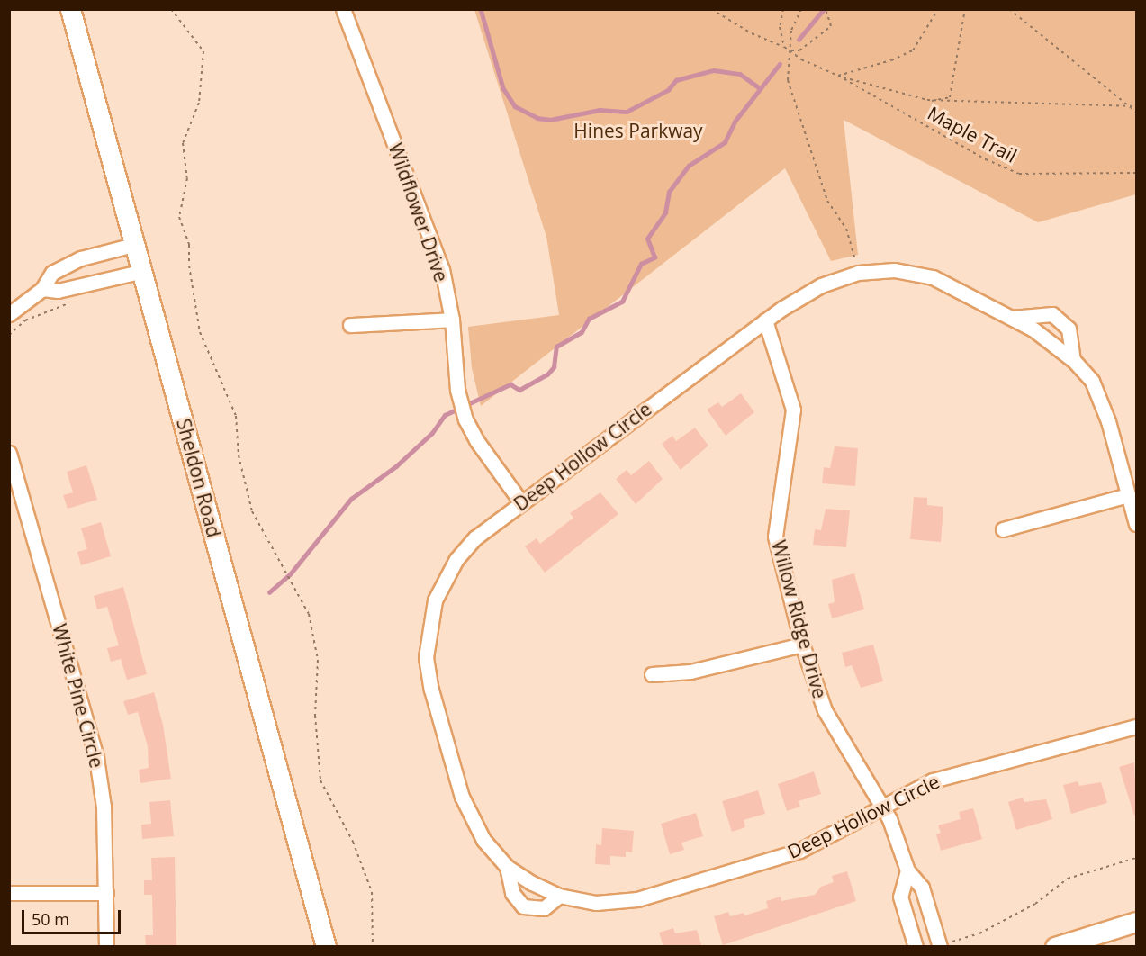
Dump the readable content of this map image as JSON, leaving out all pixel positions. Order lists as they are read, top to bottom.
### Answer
{
  "streets": {
    "main road": ["Sheldon Road"],
    "street": [
      "Wildflower Drive",
      "Deep Hollow Circle",
      "Willow Ridge Drive",
      "White Pine Circle"
    ],
    "path": ["Maple Trail"]
  },
  "crossings": [
    ["Wildflower Drive", "Deep Hollow Circle"],
    ["Deep Hollow Circle", "Willow Ridge Drive"]
  ],
  "parks": ["Hines Parkway"],
  "scale_bar": "50 m"
}
